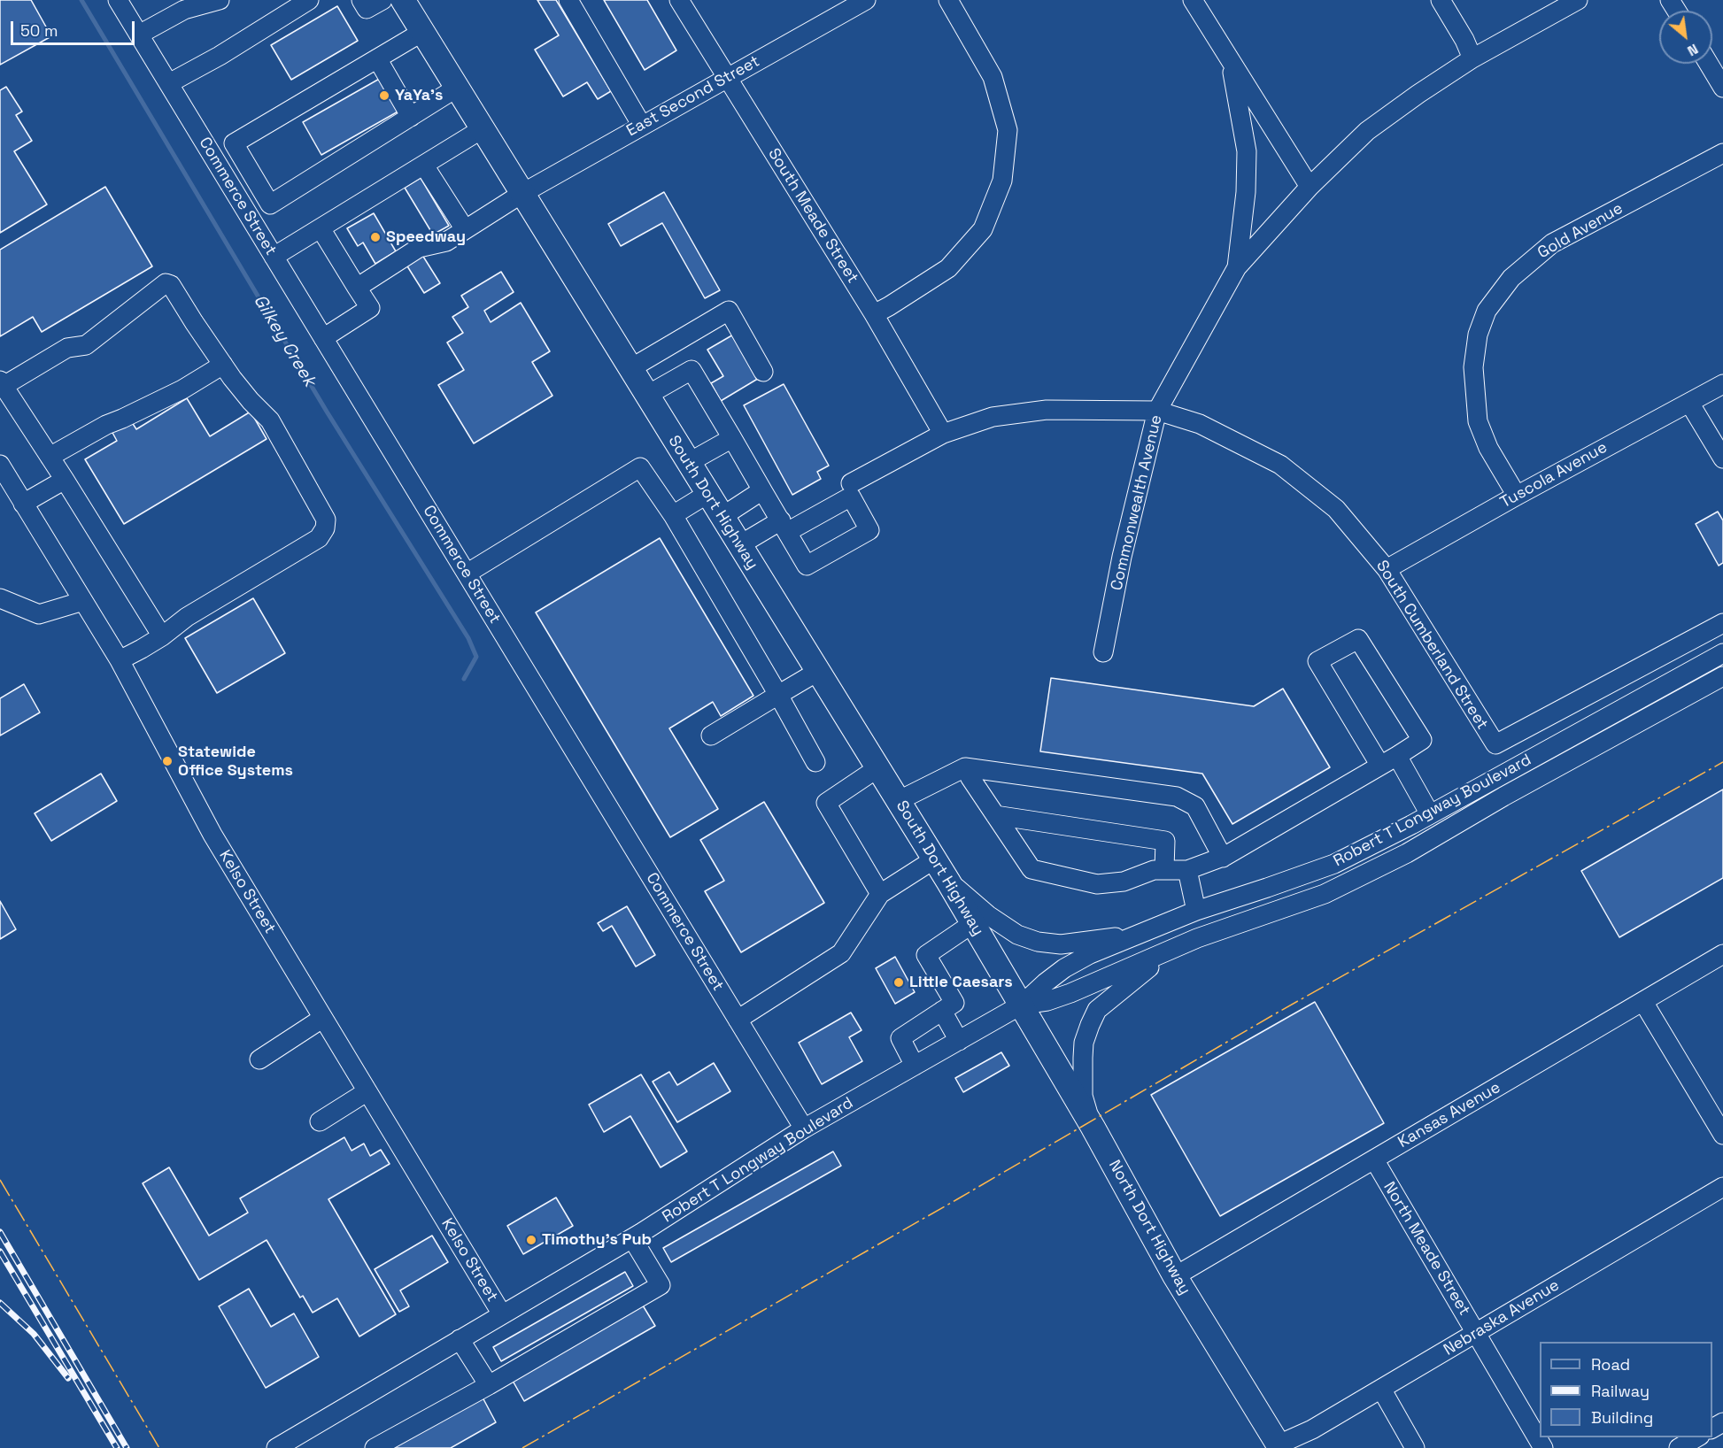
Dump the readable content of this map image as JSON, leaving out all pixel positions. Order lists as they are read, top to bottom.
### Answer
{
  "streets": {
    "main road": ["South Dort Highway", "North Dort Highway"],
    "street": [
      "East Second Street",
      "Commerce Street",
      "South Meade Street",
      "Gold Avenue",
      "Tuscola Avenue",
      "Commonwealth Avenue",
      "South Cumberland Street",
      "Robert T Longway Boulevard",
      "Kelso Street",
      "Kansas Avenue",
      "North Meade Street",
      "Nebraska Avenue"
    ]
  },
  "crossings": [
    ["East Second Street", "South Meade Street"],
    ["East Second Street", "South Dort Highway"],
    ["Commerce Street", "Robert T Longway Boulevard"],
    ["South Meade Street", "South Cumberland Street"],
    ["Gold Avenue", "Tuscola Avenue"],
    ["Tuscola Avenue", "South Cumberland Street"],
    ["South Dort Highway", "Robert T Longway Boulevard"],
    ["South Dort Highway", "North Dort Highway"],
    ["Commonwealth Avenue", "South Cumberland Street"],
    ["Robert T Longway Boulevard", "Kelso Street"],
    ["Robert T Longway Boulevard", "North Dort Highway"],
    ["Kansas Avenue", "North Dort Highway"],
    ["Kansas Avenue", "North Meade Street"],
    ["North Dort Highway", "Nebraska Avenue"],
    ["North Meade Street", "Nebraska Avenue"]
  ],
  "water": ["Gilkey Creek"],
  "places": [
    "YaYa's",
    "Speedway",
    "Statewide Office Systems",
    "Little Caesars",
    "Timothy's Pub"
  ],
  "legend": ["Road", "Railway", "Building"],
  "scale_bar": "50 m",
  "north": "bottom right"
}
